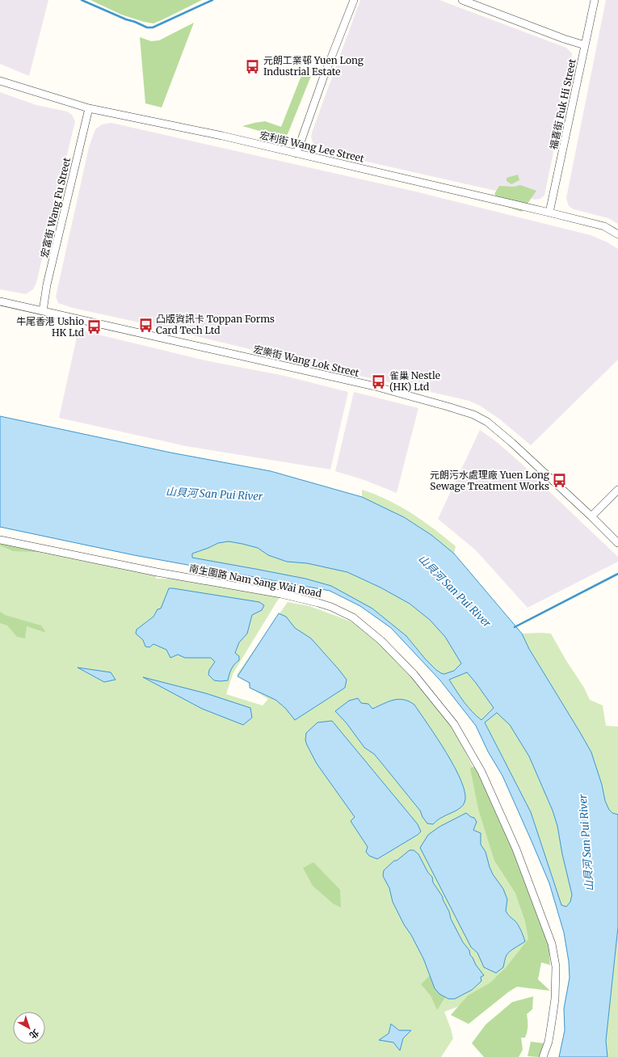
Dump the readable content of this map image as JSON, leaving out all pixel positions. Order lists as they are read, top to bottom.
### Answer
{
  "streets": {
    "street": [
      "福喜街 Fuk Hi Street",
      "宏利街 Wang Lee Street",
      "宏富街 Wang Fu Street",
      "宏樂街 Wang Lok Street",
      "南生圍路 Nam Sang Wai Road"
    ]
  },
  "crossings": [
    ["福喜街 Fuk Hi Street", "宏利街 Wang Lee Street"],
    ["宏利街 Wang Lee Street", "宏富街 Wang Fu Street"],
    ["宏富街 Wang Fu Street", "宏樂街 Wang Lok Street"]
  ],
  "water": ["山貝河 San Pui River"],
  "places": {
    "bus stop": [
      "元朗工業邨 Yuen Long Industrial Estate",
      "凸版資訊卡 Toppan Forms Card Tech Ltd",
      "牛尾香港 Ushio HK Ltd",
      "雀巢 Nestle (HK) Ltd",
      "元朗污水處理廠 Yuen Long Sewage Treatment Works"
    ]
  },
  "north": "bottom right"
}
